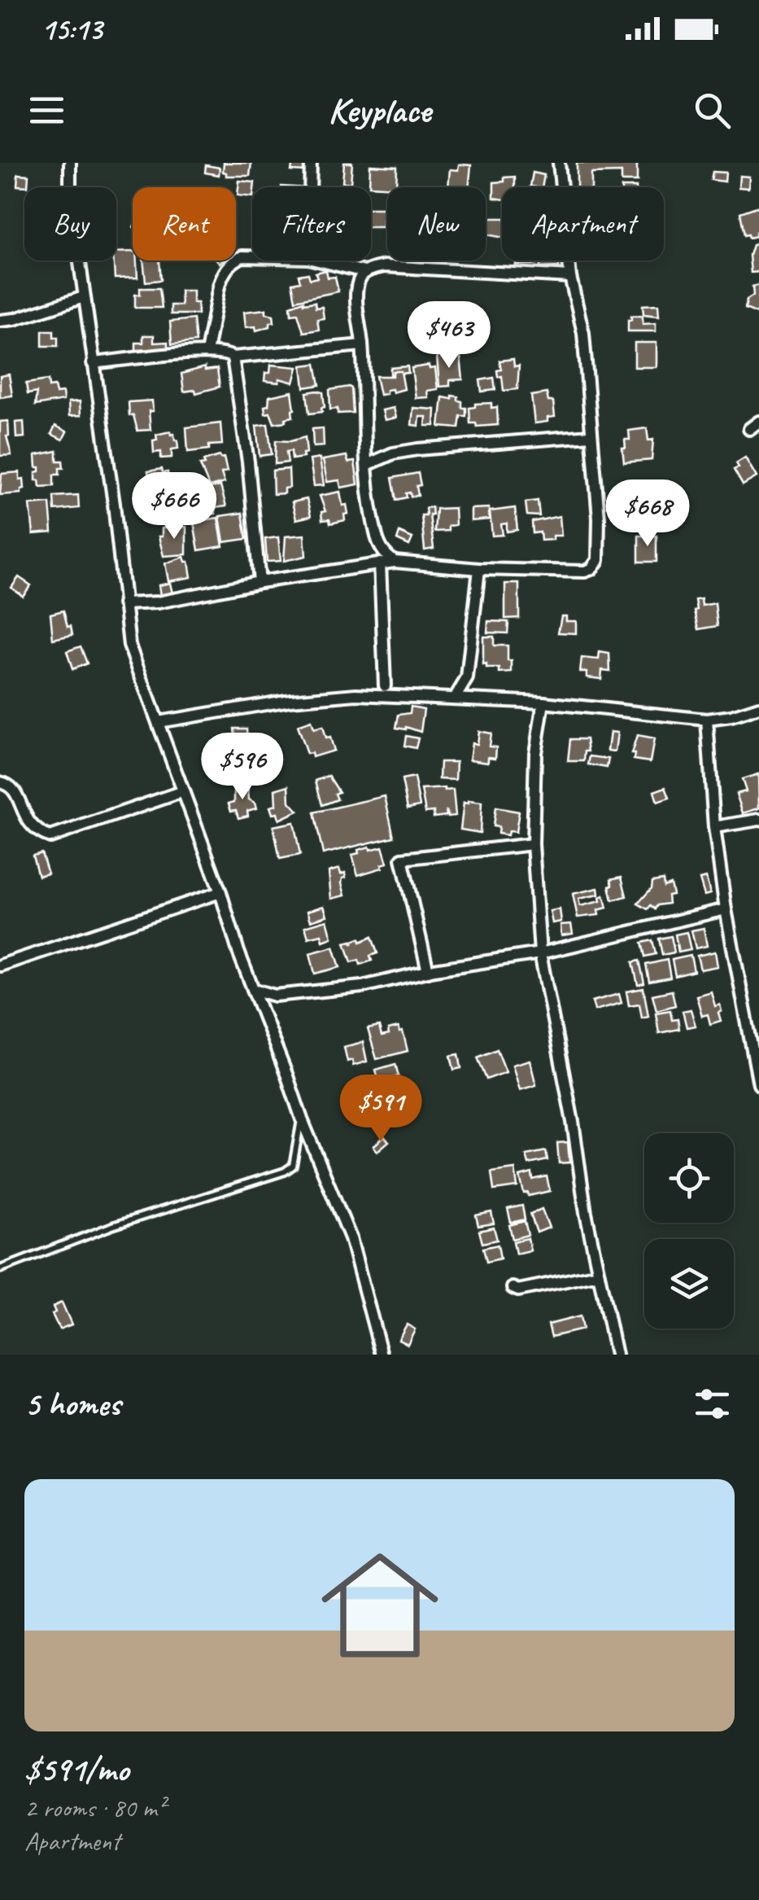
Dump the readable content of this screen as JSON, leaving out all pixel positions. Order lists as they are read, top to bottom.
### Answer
{
  "page": {
    "status": "15:13",
    "header": "Keyplace",
    "chip": [
      "Buy",
      "Rent",
      "Filters",
      "New",
      "Apartment"
    ],
    "price": [
      "$463",
      "$666",
      "$668",
      "$596",
      "$591"
    ],
    "heading": "5 homes",
    "list": [
      {
        "name": "$591/mo",
        "note": "2 rooms · 80 m² · Apartment"
      }
    ]
  }
}
